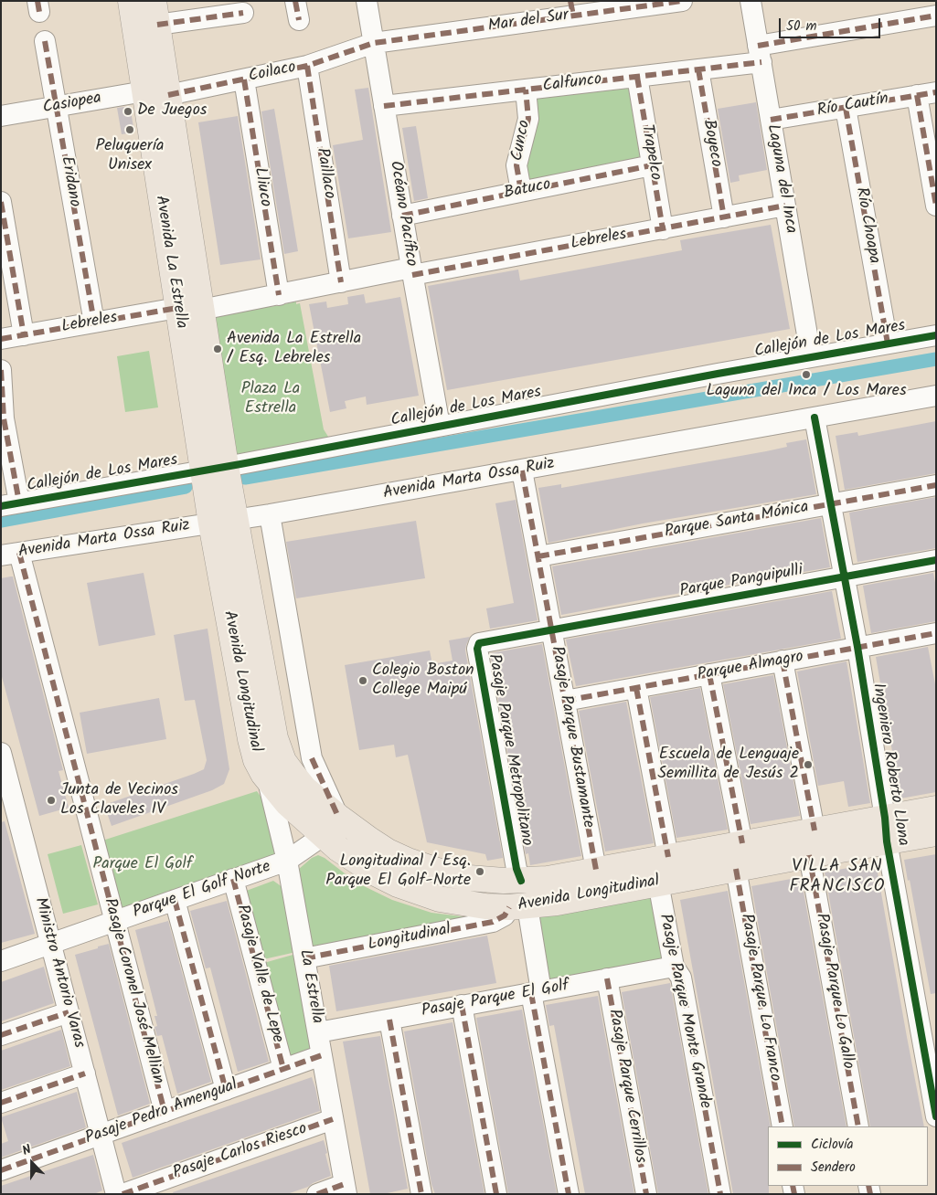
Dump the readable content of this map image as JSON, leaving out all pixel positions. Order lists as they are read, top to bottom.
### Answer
{
  "streets": {
    "main road": ["Avenida La Estrella", "Avenida Longitudinal"],
    "street": [
      "Mar del Sur",
      "Coilaco",
      "Calfunco",
      "Casiopea",
      "Río Cautín",
      "Cunco",
      "Boyeco",
      "Trapelco",
      "Paillaco",
      "Laguna del Inca",
      "Eridano",
      "Lliuco",
      "Batuco",
      "Océano Pacífico",
      "Río Choapa",
      "Lebreles",
      "Callejón de Los Mares",
      "Avenida Marta Ossa Ruiz",
      "Parque Santa Mónica",
      "Parque Panguipulli",
      "Parque Almagro",
      "Pasaje Parque Bustamante",
      "Pasaje Parque Metropolitano",
      "Ingeniero Roberto Llona",
      "Parque El Golf Norte",
      "Longitudinal",
      "Ministro Antorio Varas",
      "Pasaje Valle de Lepe",
      "La Estrella",
      "Pasaje Coronel José Mellian",
      "Pasaje Parque Lo Gallo",
      "Pasaje Parque Lo Franco",
      "Pasaje Parque El Golf",
      "Pasaje Parque Monte Grande",
      "Pasaje Parque Cerrillos",
      "Pasaje Pedro Amengual",
      "Pasaje Carlos Riesco"
    ]
  },
  "crossings": [
    ["Mar del Sur", "Coilaco"],
    ["Mar del Sur", "Océano Pacífico"],
    ["Coilaco", "Paillaco"],
    ["Coilaco", "Lliuco"],
    ["Coilaco", "Océano Pacífico"],
    ["Coilaco", "Avenida La Estrella"],
    ["Calfunco", "Cunco"],
    ["Calfunco", "Boyeco"],
    ["Calfunco", "Trapelco"],
    ["Calfunco", "Laguna del Inca"],
    ["Calfunco", "Océano Pacífico"],
    ["Casiopea", "Eridano"],
    ["Casiopea", "Avenida La Estrella"],
    ["Río Cautín", "Laguna del Inca"],
    ["Río Cautín", "Río Choapa"],
    ["Cunco", "Batuco"],
    ["Boyeco", "Lebreles"],
    ["Trapelco", "Batuco"],
    ["Trapelco", "Lebreles"],
    ["Paillaco", "Lebreles"],
    ["Laguna del Inca", "Lebreles"],
    ["Laguna del Inca", "Callejón de Los Mares"],
    ["Eridano", "Lebreles"],
    ["Lliuco", "Lebreles"],
    ["Batuco", "Océano Pacífico"],
    ["Océano Pacífico", "Lebreles"],
    ["Océano Pacífico", "Callejón de Los Mares"],
    ["Río Choapa", "Callejón de Los Mares"],
    ["Lebreles", "Avenida La Estrella"],
    ["Avenida La Estrella", "Callejón de Los Mares"],
    ["Avenida La Estrella", "Avenida Marta Ossa Ruiz"],
    ["Avenida La Estrella", "Avenida Longitudinal"],
    ["Avenida Marta Ossa Ruiz", "Avenida Longitudinal"],
    ["Avenida Marta Ossa Ruiz", "Pasaje Parque Bustamante"],
    ["Avenida Marta Ossa Ruiz", "Ingeniero Roberto Llona"],
    ["Avenida Marta Ossa Ruiz", "Pasaje Coronel José Mellian"],
    ["Parque Santa Mónica", "Pasaje Parque Bustamante"],
    ["Parque Santa Mónica", "Ingeniero Roberto Llona"],
    ["Parque Panguipulli", "Pasaje Parque Bustamante"],
    ["Parque Panguipulli", "Pasaje Parque Metropolitano"],
    ["Parque Panguipulli", "Ingeniero Roberto Llona"],
    ["Parque Almagro", "Pasaje Parque Bustamante"],
    ["Parque Almagro", "Ingeniero Roberto Llona"],
    ["Avenida Longitudinal", "Pasaje Parque Bustamante"],
    ["Avenida Longitudinal", "Pasaje Parque Metropolitano"],
    ["Avenida Longitudinal", "Ingeniero Roberto Llona"],
    ["Avenida Longitudinal", "Parque El Golf Norte"],
    ["Avenida Longitudinal", "Longitudinal"],
    ["Avenida Longitudinal", "La Estrella"],
    ["Avenida Longitudinal", "Pasaje Parque Lo Gallo"],
    ["Avenida Longitudinal", "Pasaje Parque Lo Franco"],
    ["Avenida Longitudinal", "Pasaje Parque Monte Grande"],
    ["Pasaje Parque Bustamante", "Pasaje Parque Metropolitano"],
    ["Parque El Golf Norte", "Ministro Antorio Varas"],
    ["Parque El Golf Norte", "Pasaje Valle de Lepe"],
    ["Parque El Golf Norte", "La Estrella"],
    ["Parque El Golf Norte", "Pasaje Coronel José Mellian"],
    ["Longitudinal", "La Estrella"],
    ["Ministro Antorio Varas", "Pasaje Pedro Amengual"],
    ["Pasaje Valle de Lepe", "Pasaje Pedro Amengual"],
    ["La Estrella", "Pasaje Parque El Golf"],
    ["La Estrella", "Pasaje Pedro Amengual"],
    ["La Estrella", "Pasaje Carlos Riesco"],
    ["Pasaje Coronel José Mellian", "Pasaje Pedro Amengual"],
    ["Pasaje Parque El Golf", "Pasaje Parque Monte Grande"],
    ["Pasaje Parque El Golf", "Pasaje Parque Cerrillos"]
  ],
  "districts": ["VILLA SAN FRANCISCO"],
  "parks": ["Plaza La Estrella", "Parque El Golf"],
  "places": [
    "De Juegos",
    "Peluquería Unisex",
    "Avenida La Estrella / Esq. Lebreles",
    "Laguna del Inca / Los Mares",
    "Colegio Boston College Maipú",
    "Escuela de Lenguaje Semillita de Jesús 2",
    "Junta de Vecinos Los Claveles IV",
    "Longitudinal / Esq. Parque El Golf-Norte"
  ],
  "legend": ["Ciclovía", "Sendero"],
  "scale_bar": "50 m",
  "north": "top"
}
